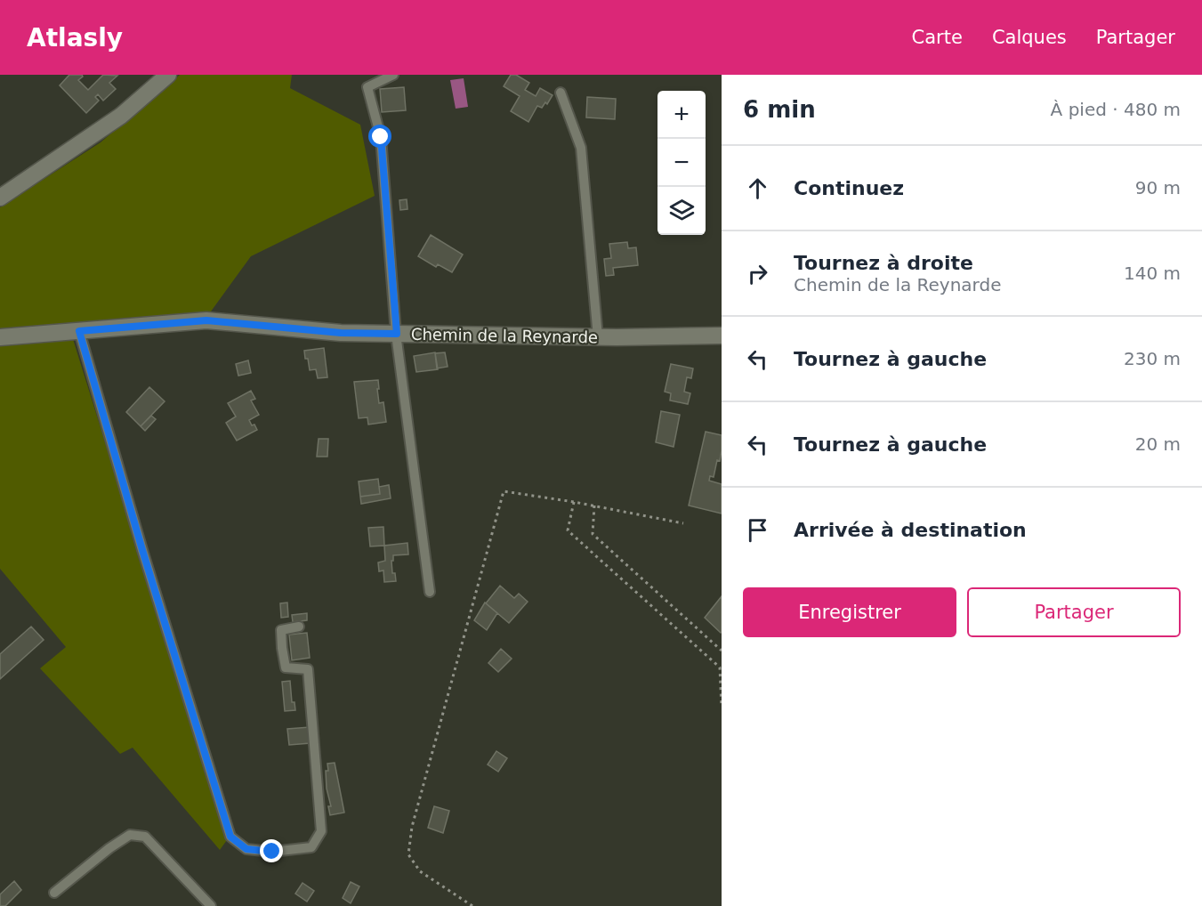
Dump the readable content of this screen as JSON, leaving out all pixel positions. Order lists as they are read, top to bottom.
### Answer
{
  "streets": {
    "street": ["Chemin de la Reynarde"]
  },
  "page": {
    "header": "Atlasly",
    "nav": ["Carte", "Calques", "Partager"],
    "heading": ["6 min", "À pied · 480 m"],
    "map_buttons": ["+", "−"],
    "list": [
      ["Continuez", "90 m"],
      ["Tournez à droite", "Chemin de la Reynarde", "140 m"],
      ["Tournez à gauche", "230 m"],
      ["Tournez à gauche", "20 m"],
      "Arrivée à destination"
    ],
    "buttons": ["Enregistrer", "Partager"]
  }
}
